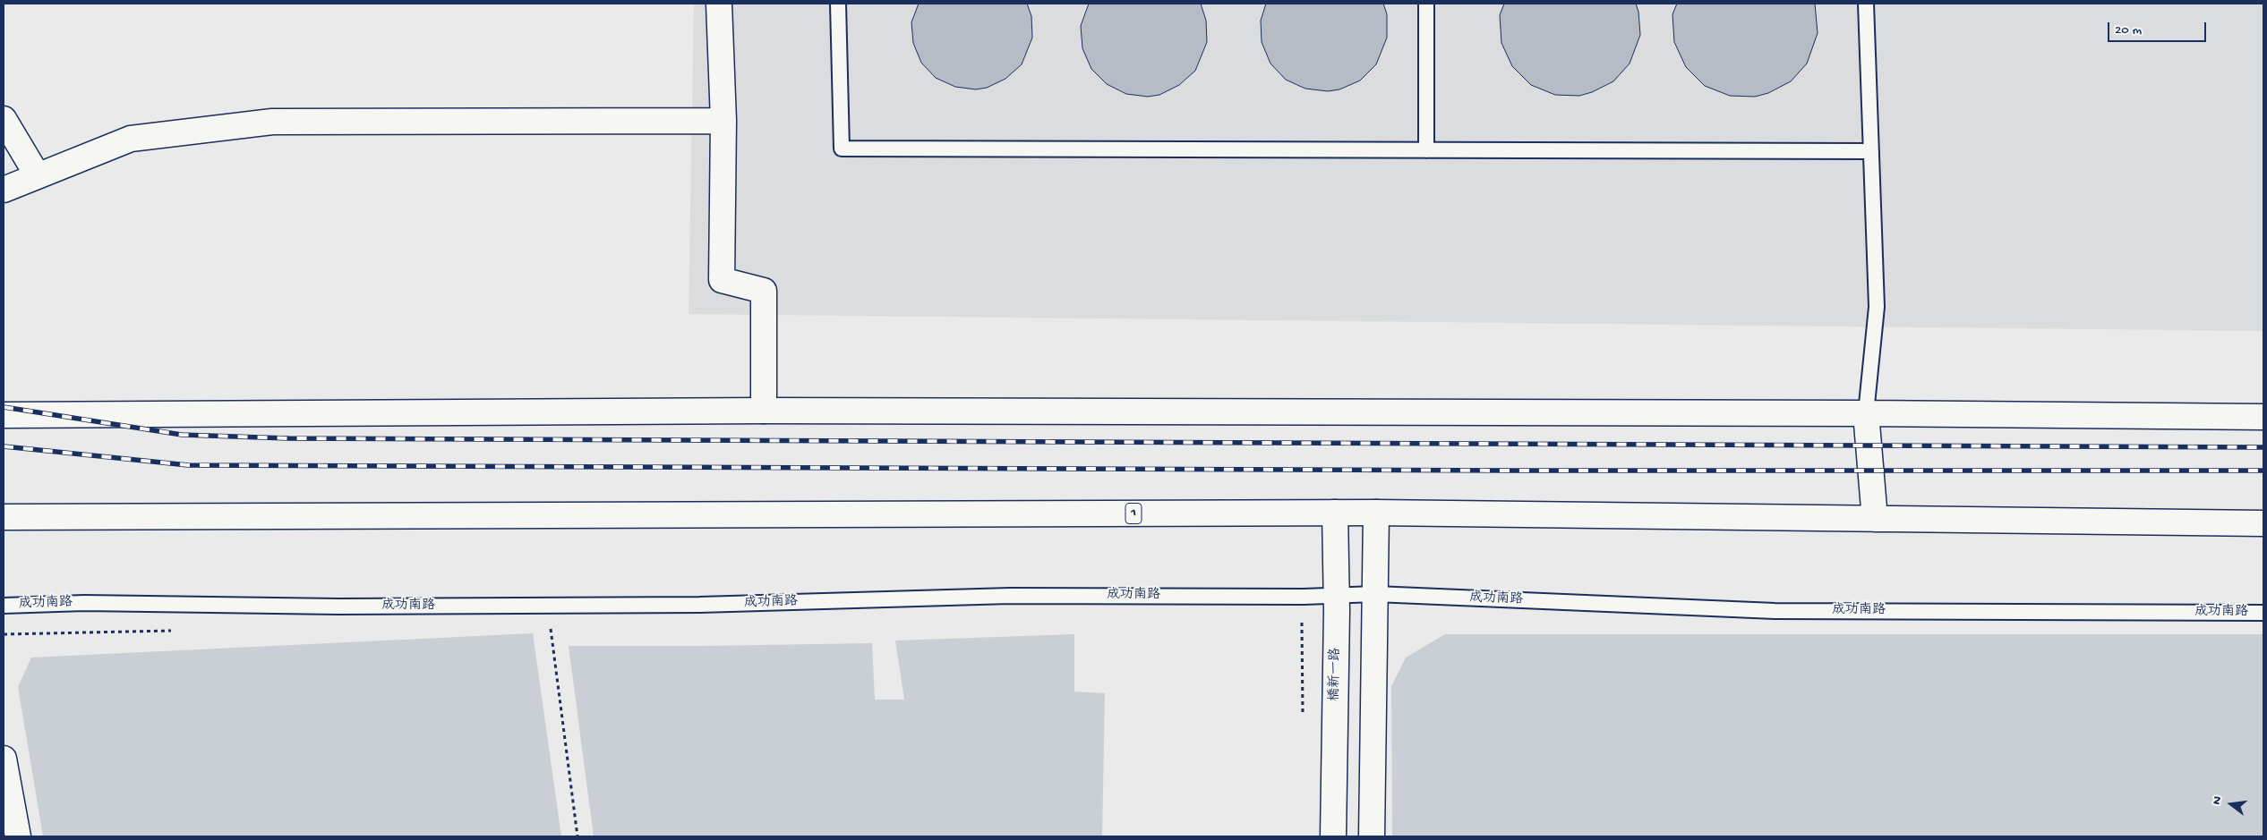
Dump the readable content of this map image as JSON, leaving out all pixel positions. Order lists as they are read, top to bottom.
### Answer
{
  "streets": {
    "main road": ["1", "橋新一路"],
    "lane": ["成功南路"]
  },
  "crossings": [
    ["1", "橋新一路"],
    ["成功南路", "橋新一路"]
  ],
  "scale_bar": "20 m",
  "north": "left"
}
